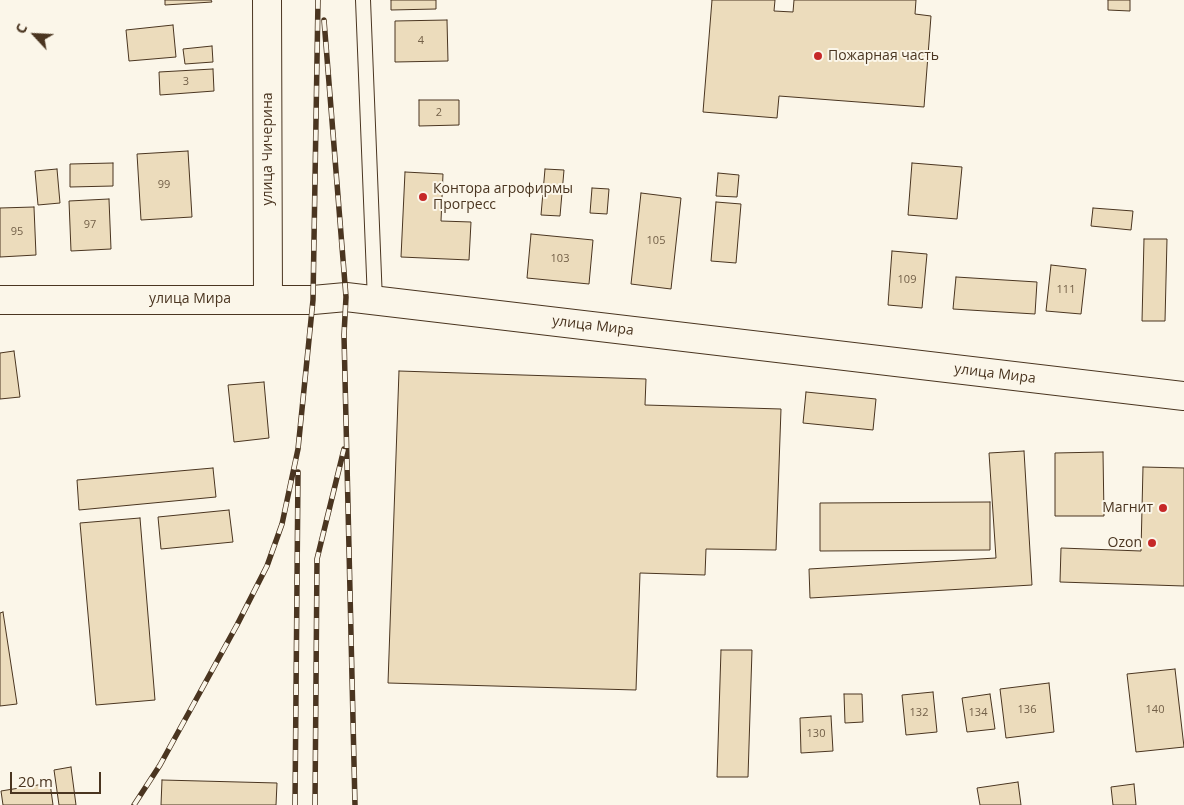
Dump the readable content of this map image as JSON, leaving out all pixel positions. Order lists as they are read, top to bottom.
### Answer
{
  "streets": {
    "street": ["улица Чичерина", "улица Мира"]
  },
  "crossings": [
    ["улица Чичерина", "улица Мира"]
  ],
  "places": [
    "Пожарная часть",
    "Контора агрофирмы Прогресс",
    "Магнит",
    "Ozon"
  ],
  "house_numbers": [
    "4",
    "3",
    "2",
    "99",
    "97",
    "95",
    "105",
    "103",
    "109",
    "111",
    "136",
    "140",
    "132",
    "134",
    "130"
  ],
  "scale_bar": "20 m",
  "north": "top left"
}
